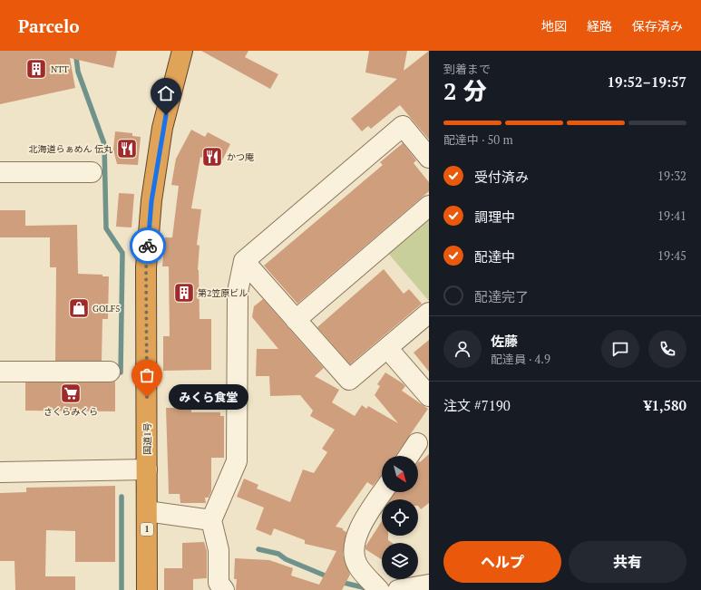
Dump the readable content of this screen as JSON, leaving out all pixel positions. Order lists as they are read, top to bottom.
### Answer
{
  "streets": {
    "highway": ["国道1号", "1"]
  },
  "places": {
    "building": ["NTT", "第2笠原ビル"],
    "restaurant": ["北海道らぁめん 伝丸", "かつ庵"],
    "shop": ["GOLF5"],
    "supermarket": ["さくらみくら"],
    "other": ["みくら食堂"]
  },
  "north": "bottom right",
  "page": {
    "header": "Parcelo",
    "nav": ["地図", "経路", "保存済み"],
    "heading": ["2 分", "到着まで", "19:52–19:57"],
    "panel": [
      "佐藤",
      "配達員 · 4.9",
      "注文 #7190",
      "¥1,580"
    ],
    "bar": "配達中 · 50 m",
    "list": [
      ["受付済み", "19:32"],
      ["調理中", "19:41"],
      ["配達中", "19:45"],
      "配達完了"
    ],
    "bubble": "みくら食堂",
    "buttons": ["ヘルプ", "共有"]
  }
}
